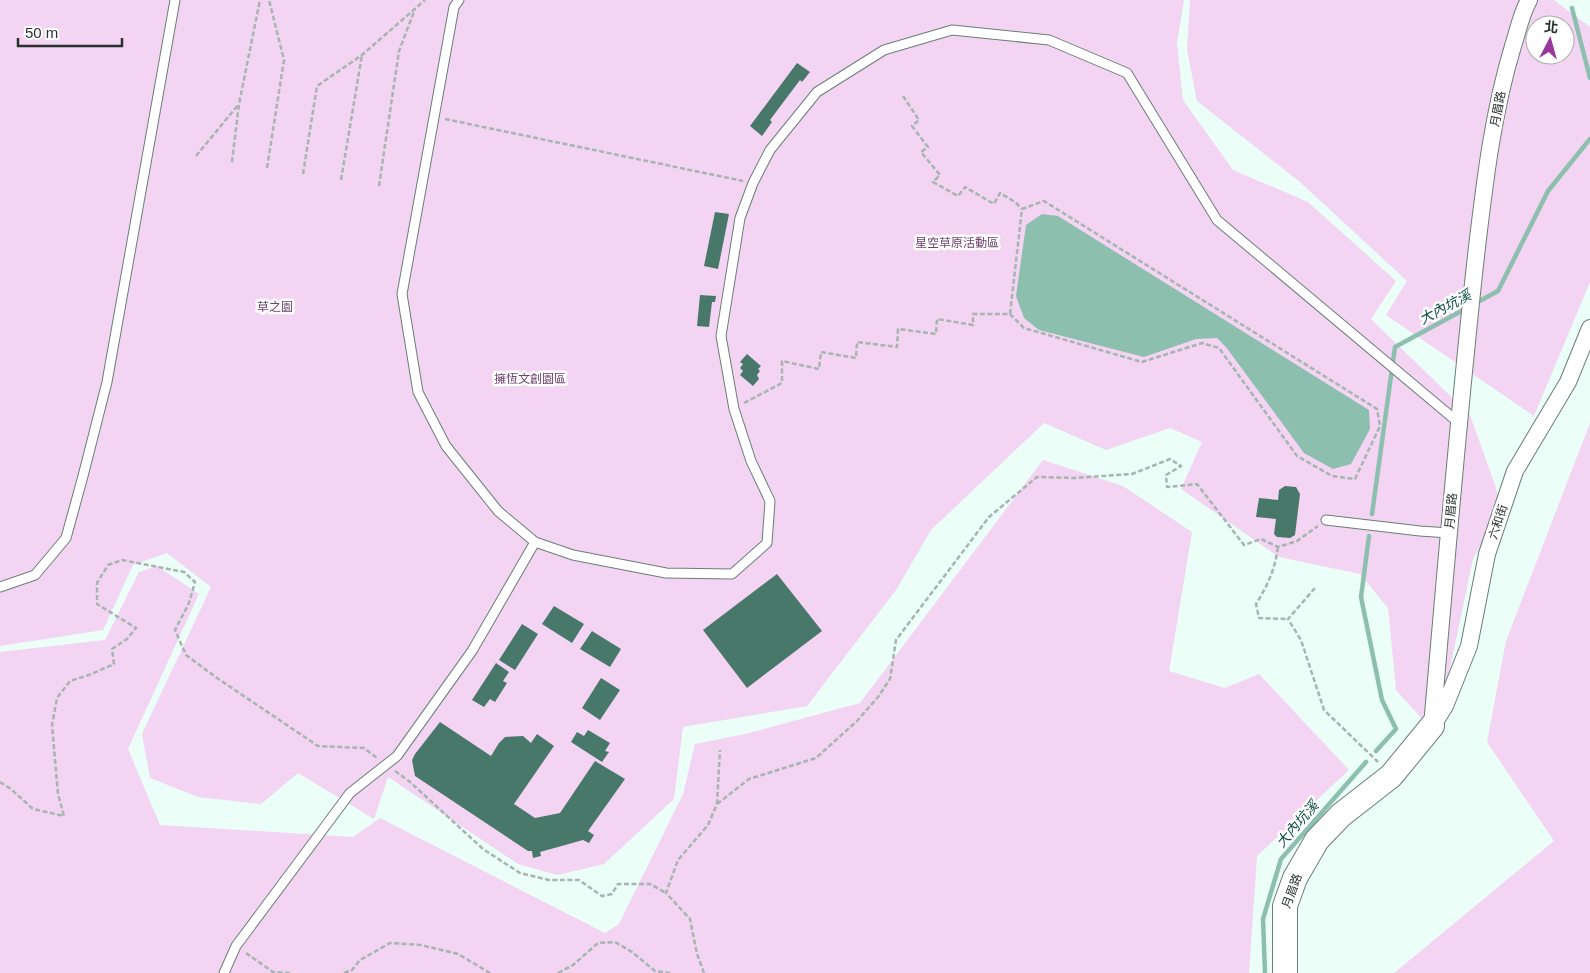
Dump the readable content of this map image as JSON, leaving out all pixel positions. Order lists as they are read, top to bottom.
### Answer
{
  "streets": {
    "street": ["月眉路", "六和街"]
  },
  "crossings": [
    ["月眉路", "六和街"]
  ],
  "water": ["大內坑溪"],
  "parks": ["星空草原活動區", "草之園", "擁恆文創園區"],
  "scale_bar": "50 m",
  "north": "top"
}
